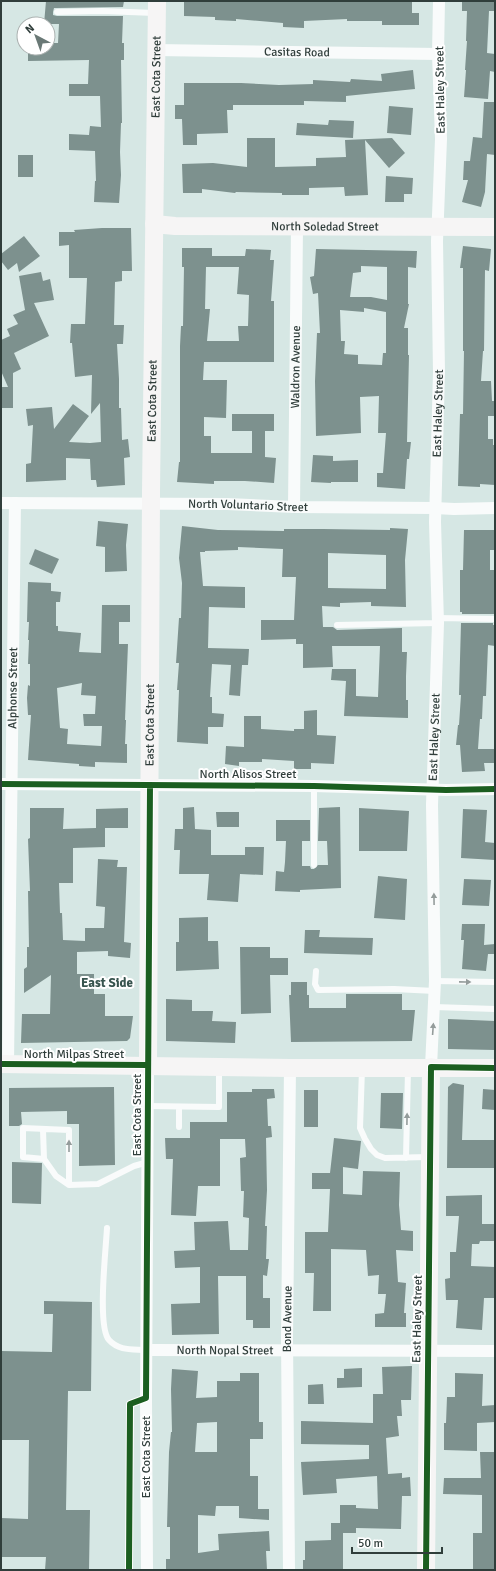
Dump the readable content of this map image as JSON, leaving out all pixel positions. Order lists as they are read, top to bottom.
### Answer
{
  "streets": {
    "street": [
      "Casitas Road",
      "East Cota Street",
      "East Haley Street",
      "North Soledad Street",
      "Waldron Avenue",
      "North Voluntario Street",
      "Alphonse Street",
      "North Alisos Street",
      "North Milpas Street",
      "Bond Avenue",
      "North Nopal Street"
    ]
  },
  "crossings": [
    ["Casitas Road", "East Cota Street"],
    ["Casitas Road", "East Haley Street"],
    ["East Cota Street", "North Soledad Street"],
    ["East Cota Street", "North Voluntario Street"],
    ["East Cota Street", "North Alisos Street"],
    ["East Cota Street", "North Milpas Street"],
    ["East Cota Street", "North Nopal Street"],
    ["East Haley Street", "North Soledad Street"],
    ["East Haley Street", "North Voluntario Street"],
    ["East Haley Street", "North Alisos Street"],
    ["East Haley Street", "North Milpas Street"],
    ["East Haley Street", "North Nopal Street"],
    ["North Soledad Street", "Waldron Avenue"],
    ["Waldron Avenue", "North Voluntario Street"],
    ["North Voluntario Street", "Alphonse Street"],
    ["Alphonse Street", "North Alisos Street"],
    ["Alphonse Street", "North Milpas Street"],
    ["North Milpas Street", "Bond Avenue"],
    ["Bond Avenue", "North Nopal Street"]
  ],
  "districts": ["East Side"],
  "scale_bar": "50 m",
  "north": "top left"
}
